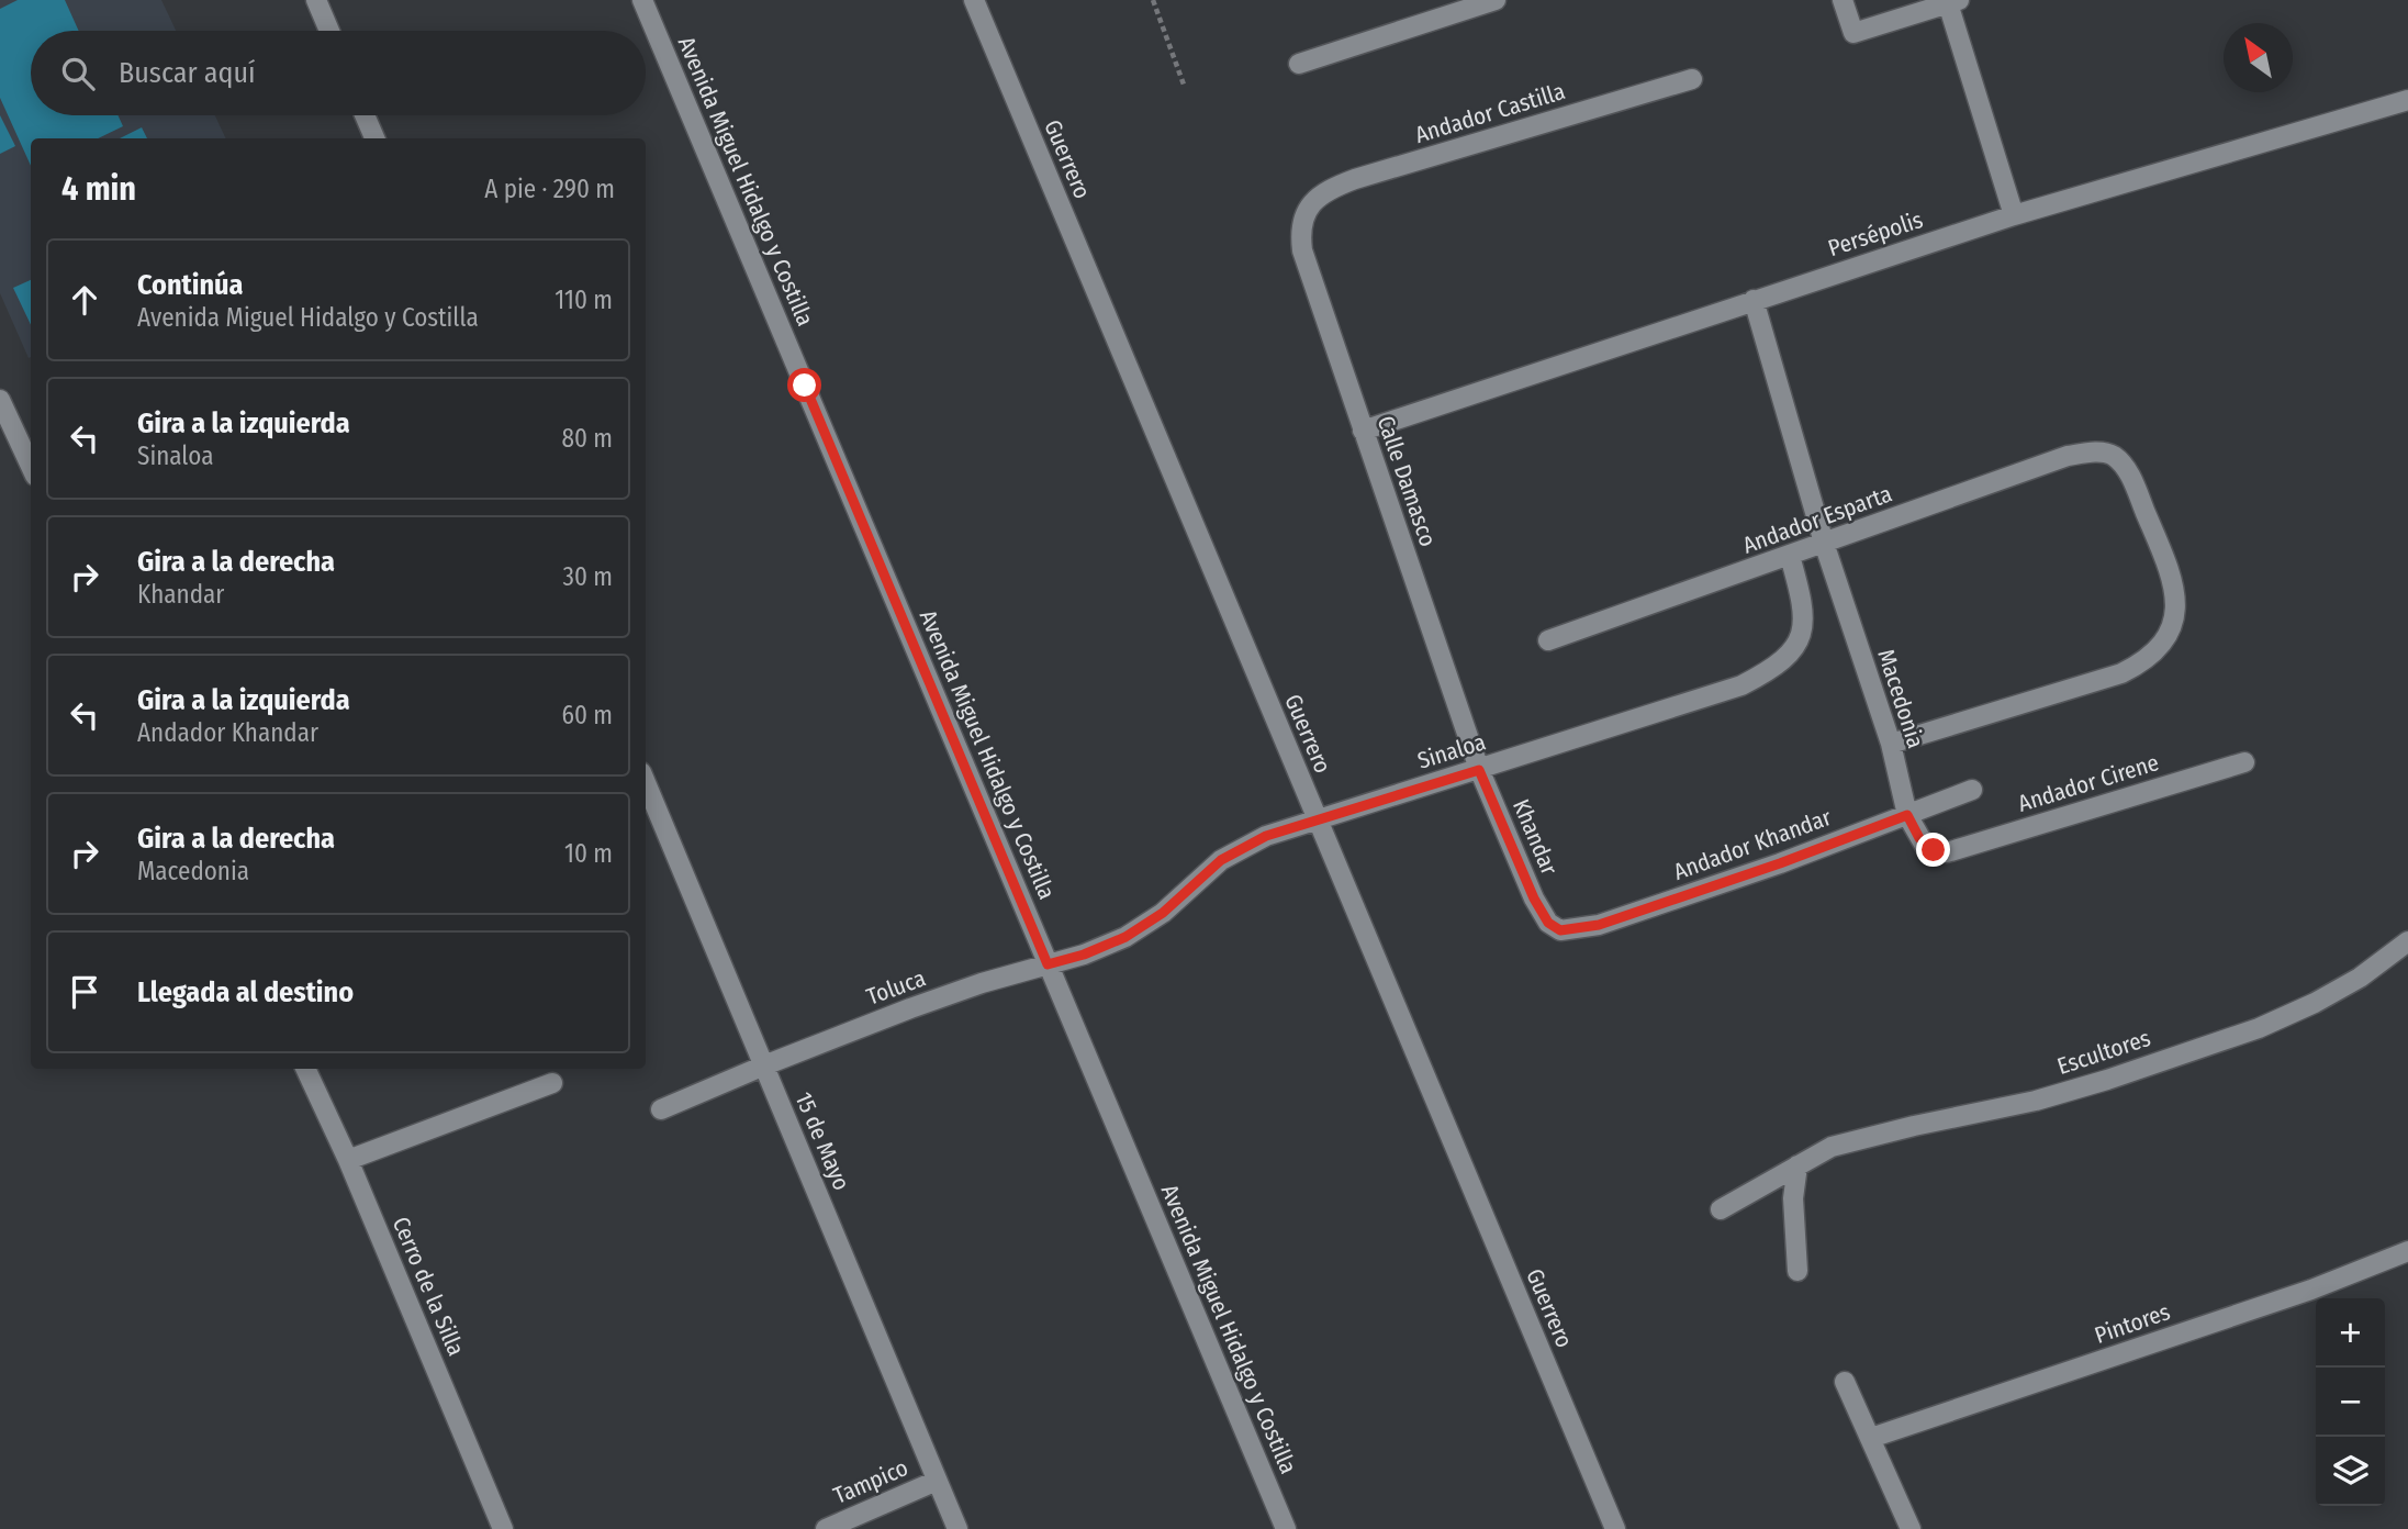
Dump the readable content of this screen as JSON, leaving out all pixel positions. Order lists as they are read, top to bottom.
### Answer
{
  "streets": {
    "street": [
      "Andador Castilla",
      "Guerrero",
      "Avenida Miguel Hidalgo y Costilla",
      "Persépolis",
      "Calle Damasco",
      "Andador Esparta",
      "Macedonia",
      "Sinaloa",
      "Andador Cirene",
      "Khandar",
      "Andador Khandar",
      "Toluca",
      "Escultores",
      "15 de Mayo",
      "Cerro de la Silla",
      "Pintores",
      "Tampico"
    ]
  },
  "crossings": [
    ["Andador Castilla", "Calle Damasco"],
    ["Guerrero", "Sinaloa"],
    ["Avenida Miguel Hidalgo y Costilla", "Sinaloa"],
    ["Avenida Miguel Hidalgo y Costilla", "Toluca"],
    ["Persépolis", "Calle Damasco"],
    ["Persépolis", "Macedonia"],
    ["Calle Damasco", "Sinaloa"],
    ["Calle Damasco", "Khandar"],
    ["Andador Esparta", "Macedonia"],
    ["Andador Esparta", "Sinaloa"],
    ["Macedonia", "Andador Cirene"],
    ["Macedonia", "Andador Khandar"],
    ["Sinaloa", "Khandar"],
    ["Sinaloa", "Toluca"],
    ["Khandar", "Andador Khandar"],
    ["Toluca", "15 de Mayo"],
    ["15 de Mayo", "Tampico"]
  ],
  "north": "top left",
  "page": {
    "search": "Buscar aquí",
    "heading": ["4 min", "A pie · 290 m"],
    "list": [
      ["Continúa", "Avenida Miguel Hidalgo y Costilla", "110 m"],
      ["Gira a la izquierda", "Sinaloa", "80 m"],
      ["Gira a la derecha", "Khandar", "30 m"],
      ["Gira a la izquierda", "Andador Khandar", "60 m"],
      ["Gira a la derecha", "Macedonia", "10 m"],
      "Llegada al destino"
    ],
    "map_buttons": ["+", "−"]
  }
}
